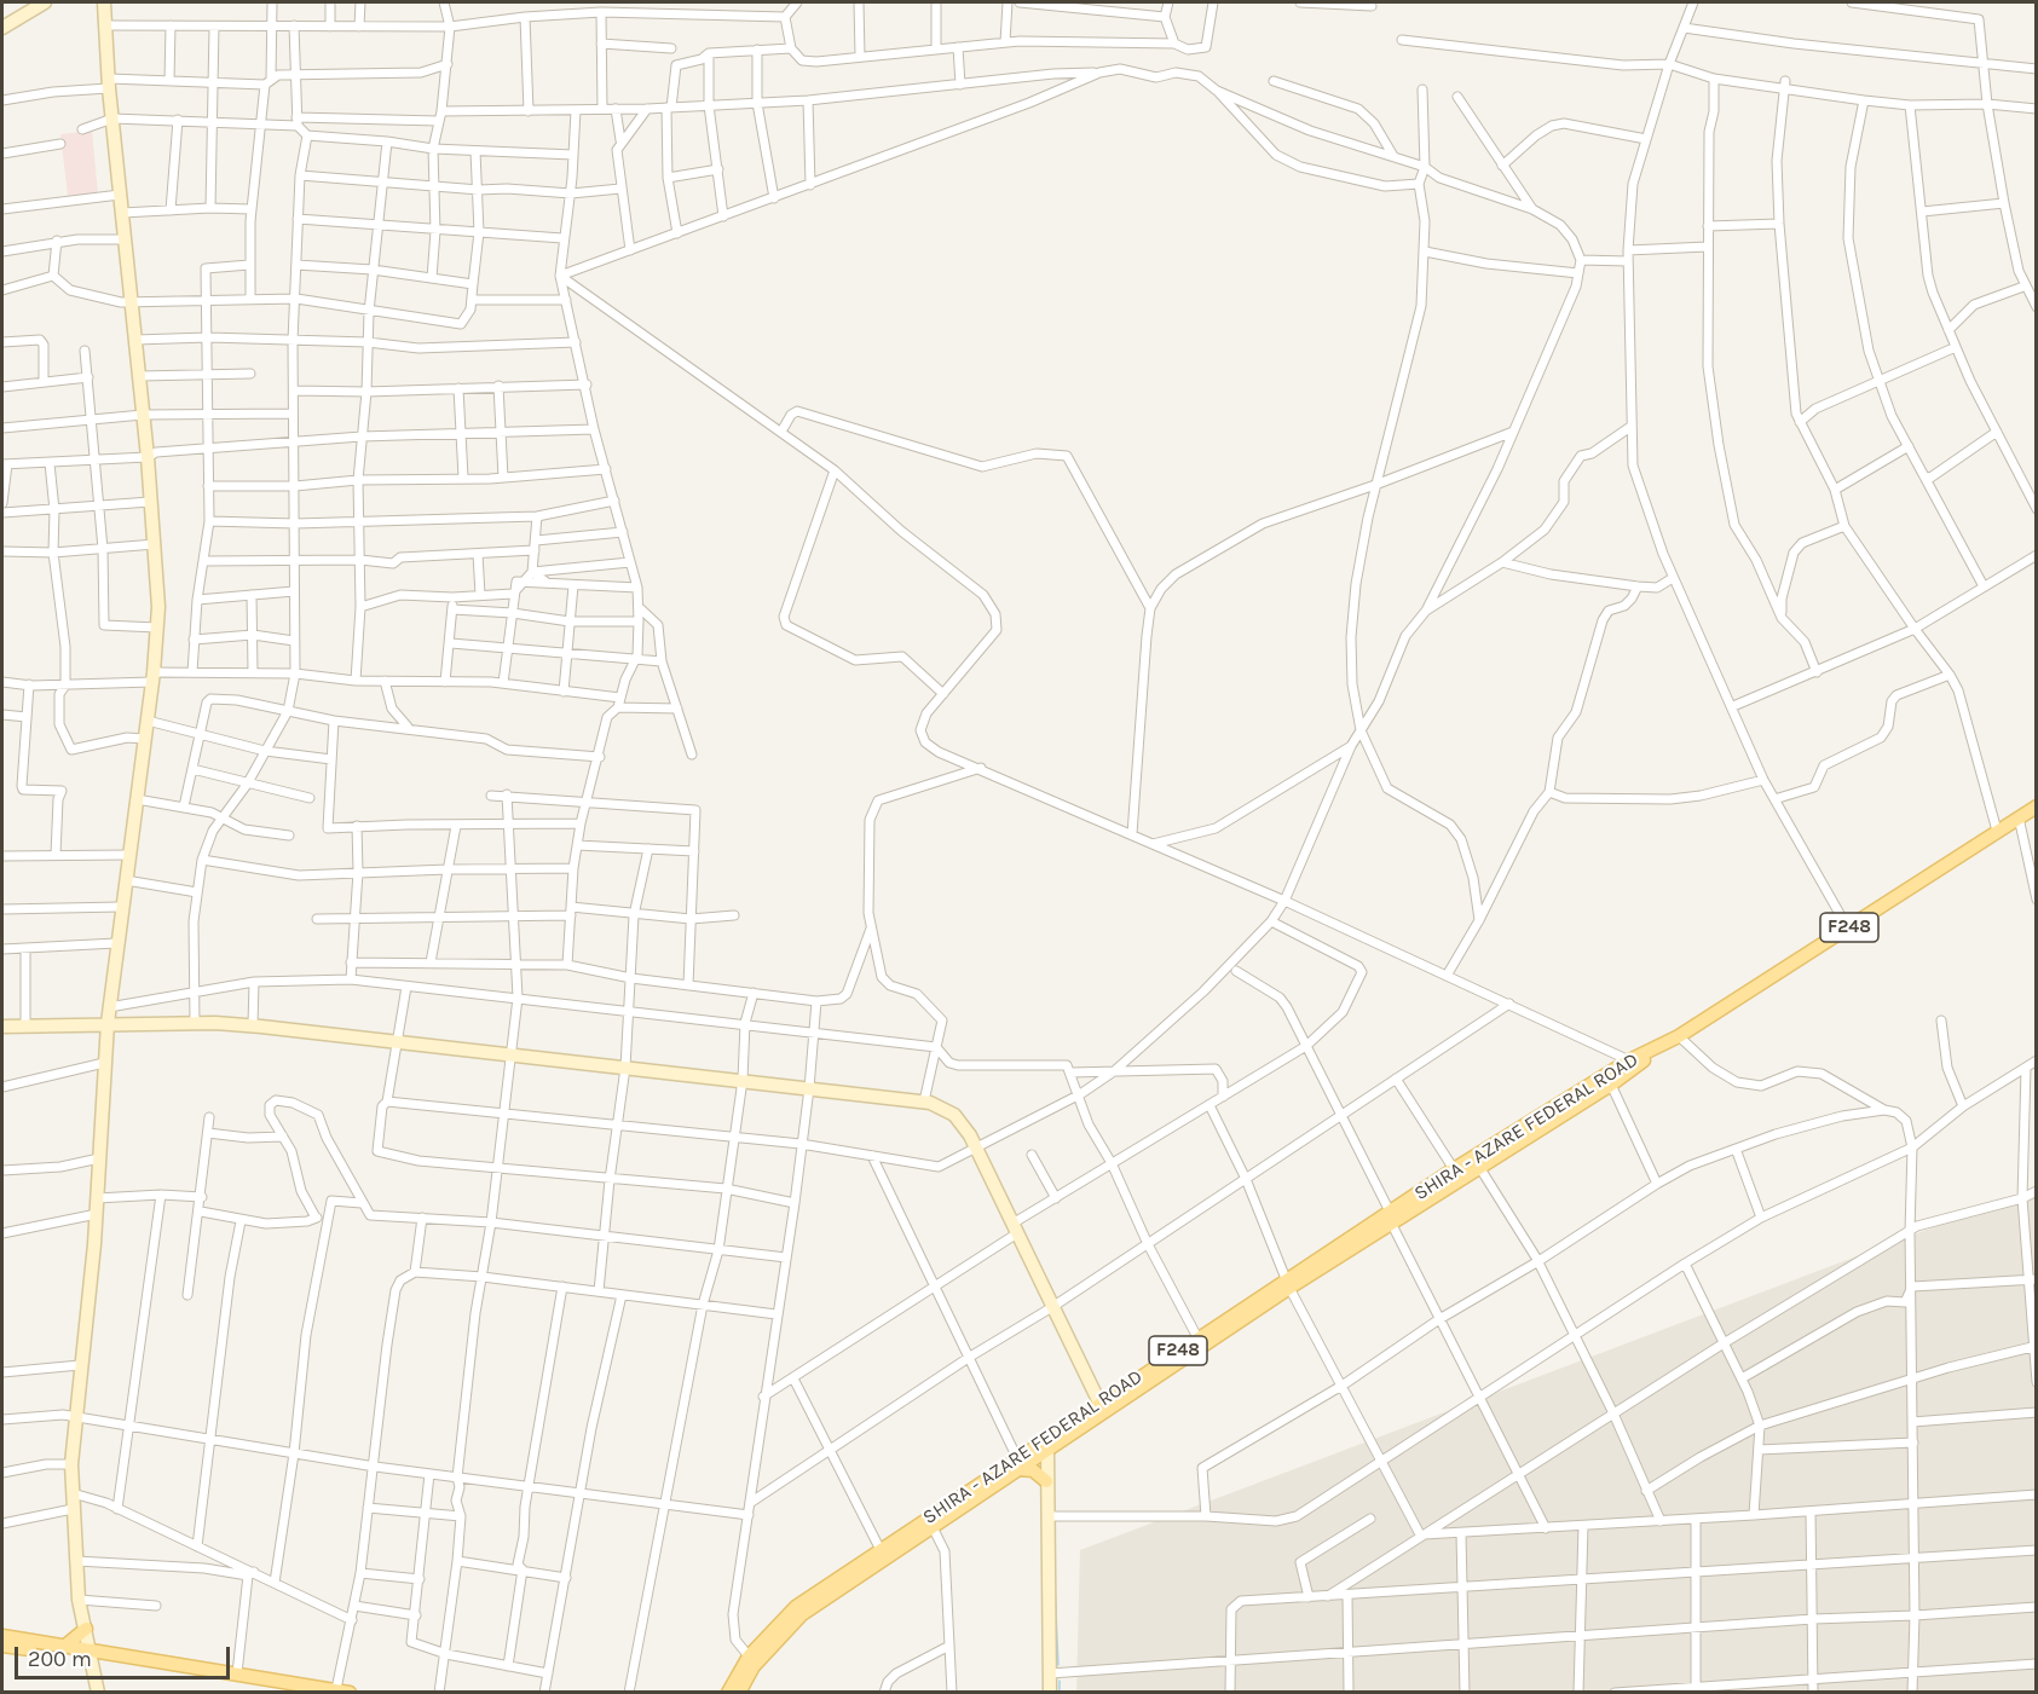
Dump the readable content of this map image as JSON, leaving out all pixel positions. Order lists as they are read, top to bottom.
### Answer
{
  "streets": {
    "main road": ["F248", "SHIRA - AZARE FEDERAL ROAD"]
  },
  "scale_bar": "200 m"
}
